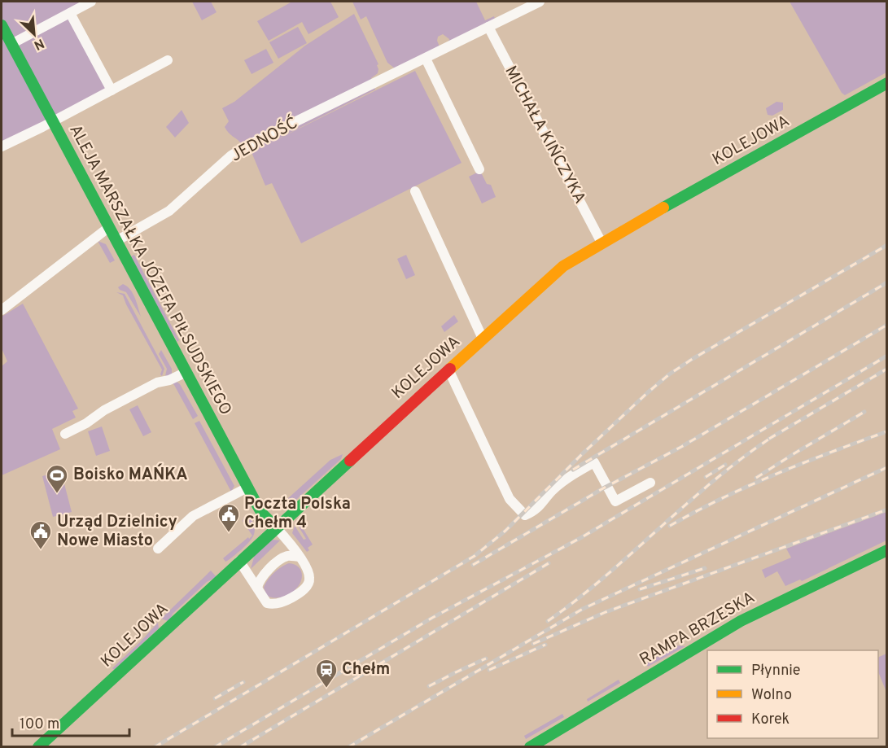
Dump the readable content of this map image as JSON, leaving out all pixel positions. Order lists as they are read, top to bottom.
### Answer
{
  "streets": {
    "main road": ["KOLEJOWA", "ALEJA MARSZAŁKA JÓZEFA PIŁSUDSKIEGO", "RAMPA BRZESKA"],
    "street": ["MICHAŁA KIŃCZYKA", "JEDNOŚĆ"]
  },
  "crossings": [
    ["MICHAŁA KIŃCZYKA", "JEDNOŚĆ"],
    ["MICHAŁA KIŃCZYKA", "KOLEJOWA"],
    ["JEDNOŚĆ", "ALEJA MARSZAŁKA JÓZEFA PIŁSUDSKIEGO"],
    ["KOLEJOWA", "ALEJA MARSZAŁKA JÓZEFA PIŁSUDSKIEGO"]
  ],
  "places": {
    "sports": ["Boisko MAŃKA"],
    "public building": ["Poczta Polska Chełm 4", "Urząd Dzielnicy Nowe Miasto"],
    "station": ["Chełm"]
  },
  "legend": ["Płynnie", "Wolno", "Korek"],
  "scale_bar": "100 m",
  "north": "bottom right"
}
